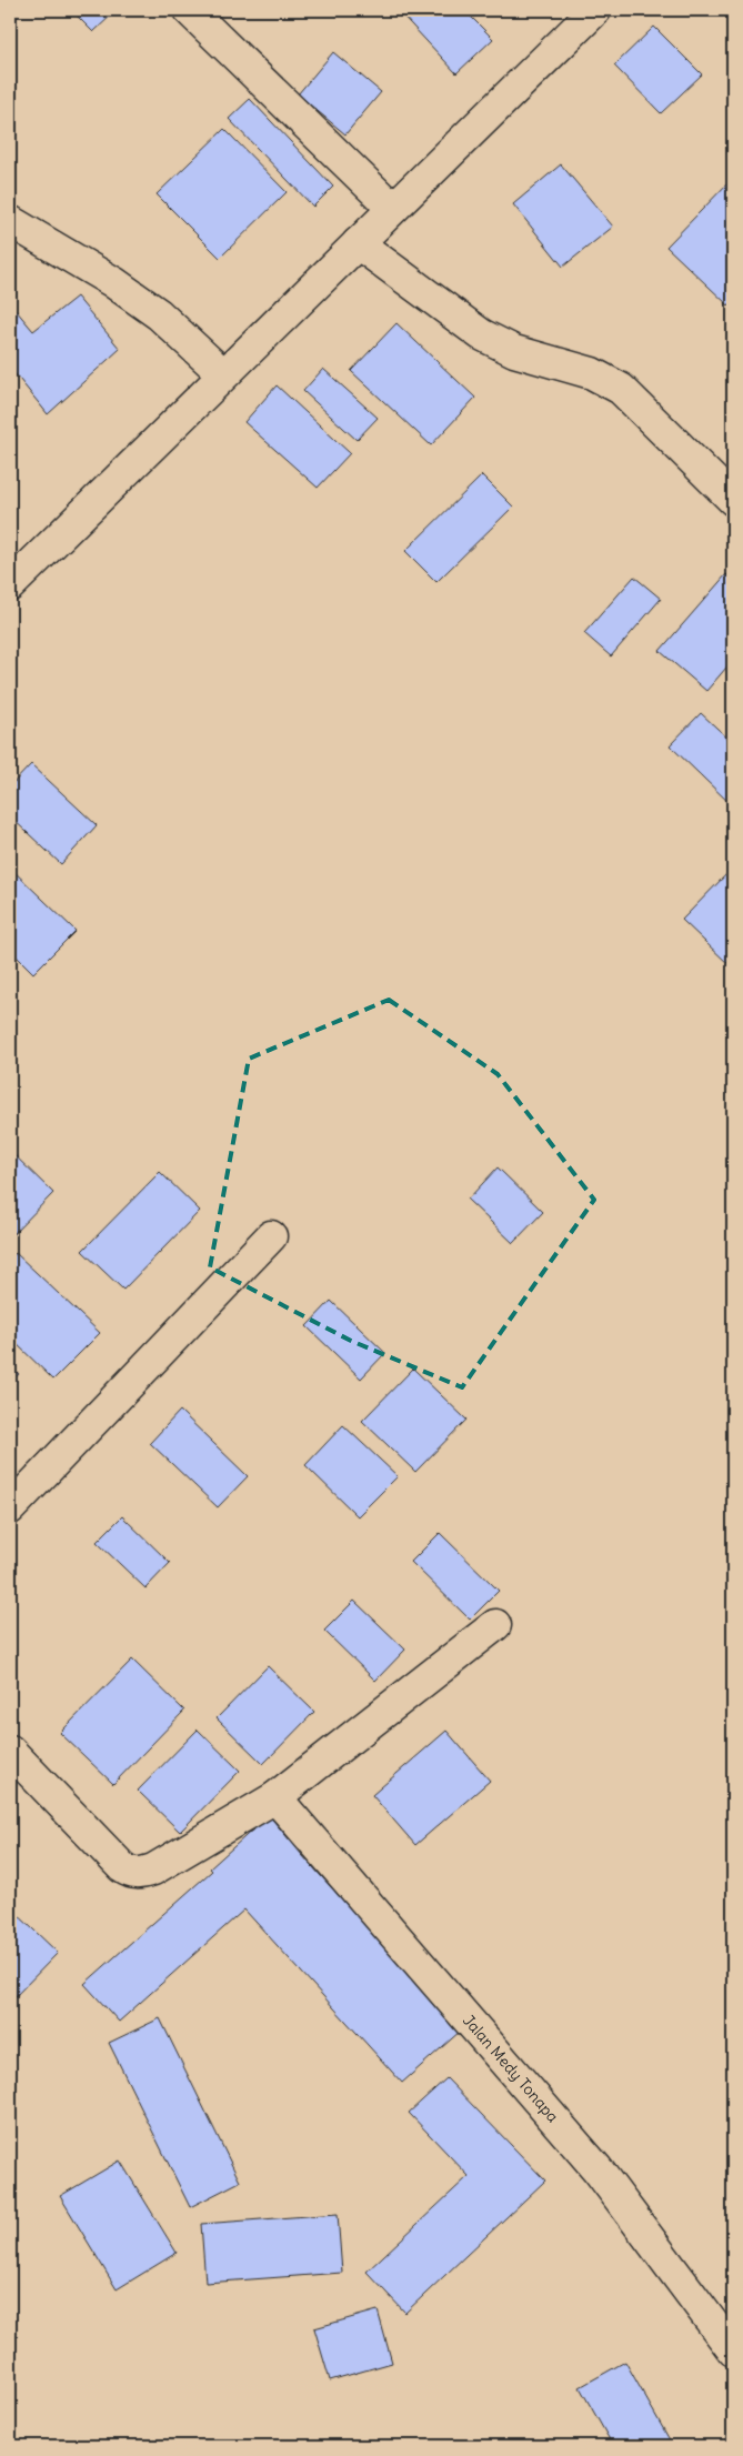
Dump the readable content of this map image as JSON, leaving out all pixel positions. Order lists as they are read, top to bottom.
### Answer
{
  "streets": {
    "street": ["Jalan Medy Tonapa"]
  }
}
